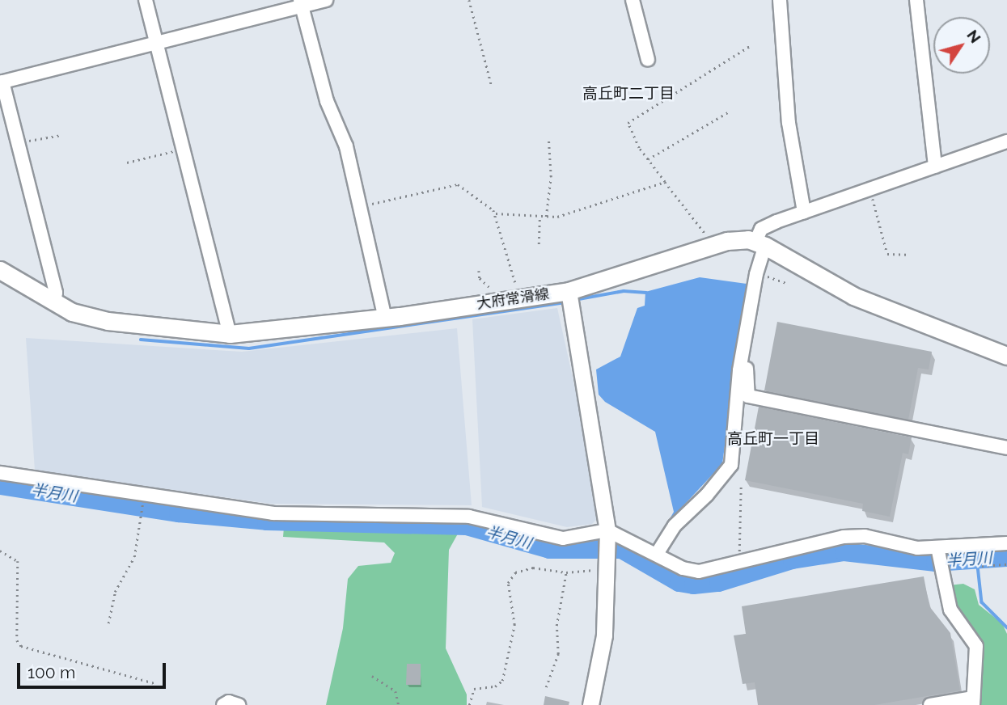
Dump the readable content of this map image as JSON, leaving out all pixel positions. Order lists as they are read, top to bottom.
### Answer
{
  "streets": {
    "main road": ["大府常滑線"]
  },
  "districts": ["高丘町二丁目", "高丘町一丁目"],
  "water": ["半月川"],
  "scale_bar": "100 m",
  "north": "top right"
}
